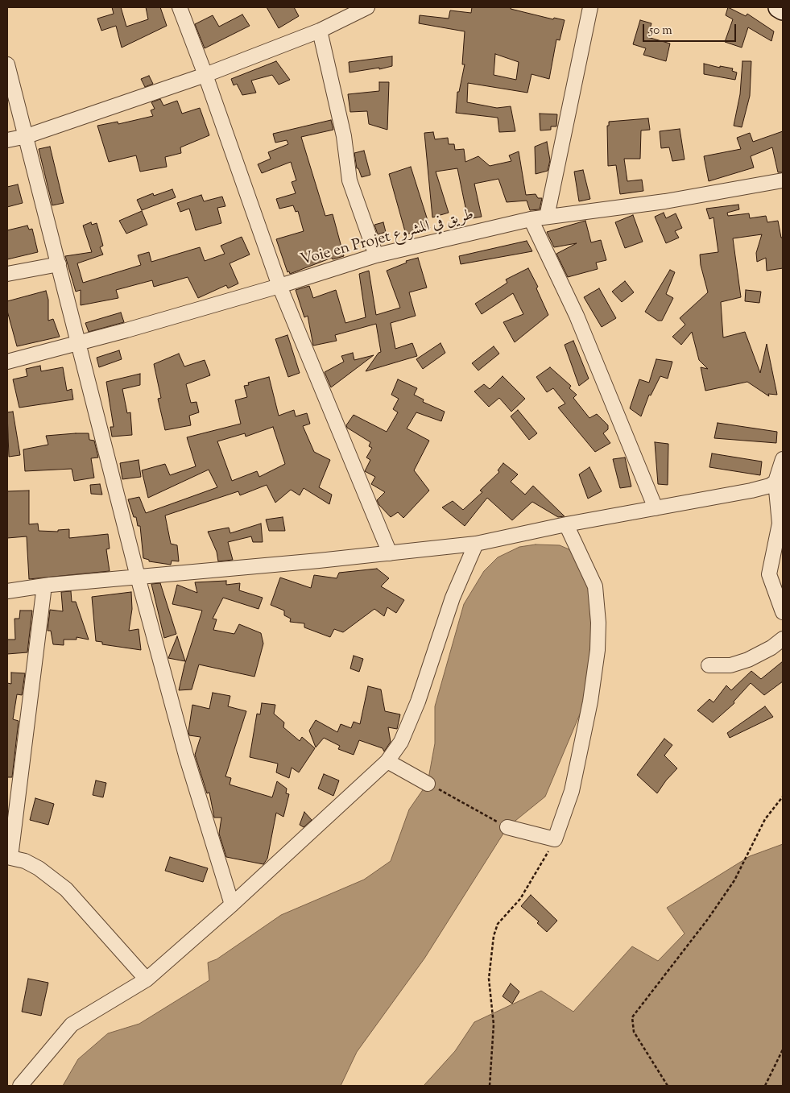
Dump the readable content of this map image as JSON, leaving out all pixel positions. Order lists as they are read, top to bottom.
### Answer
{
  "streets": {
    "street": ["Voie en Projet طريق في المشروع"]
  },
  "scale_bar": "50 m"
}
